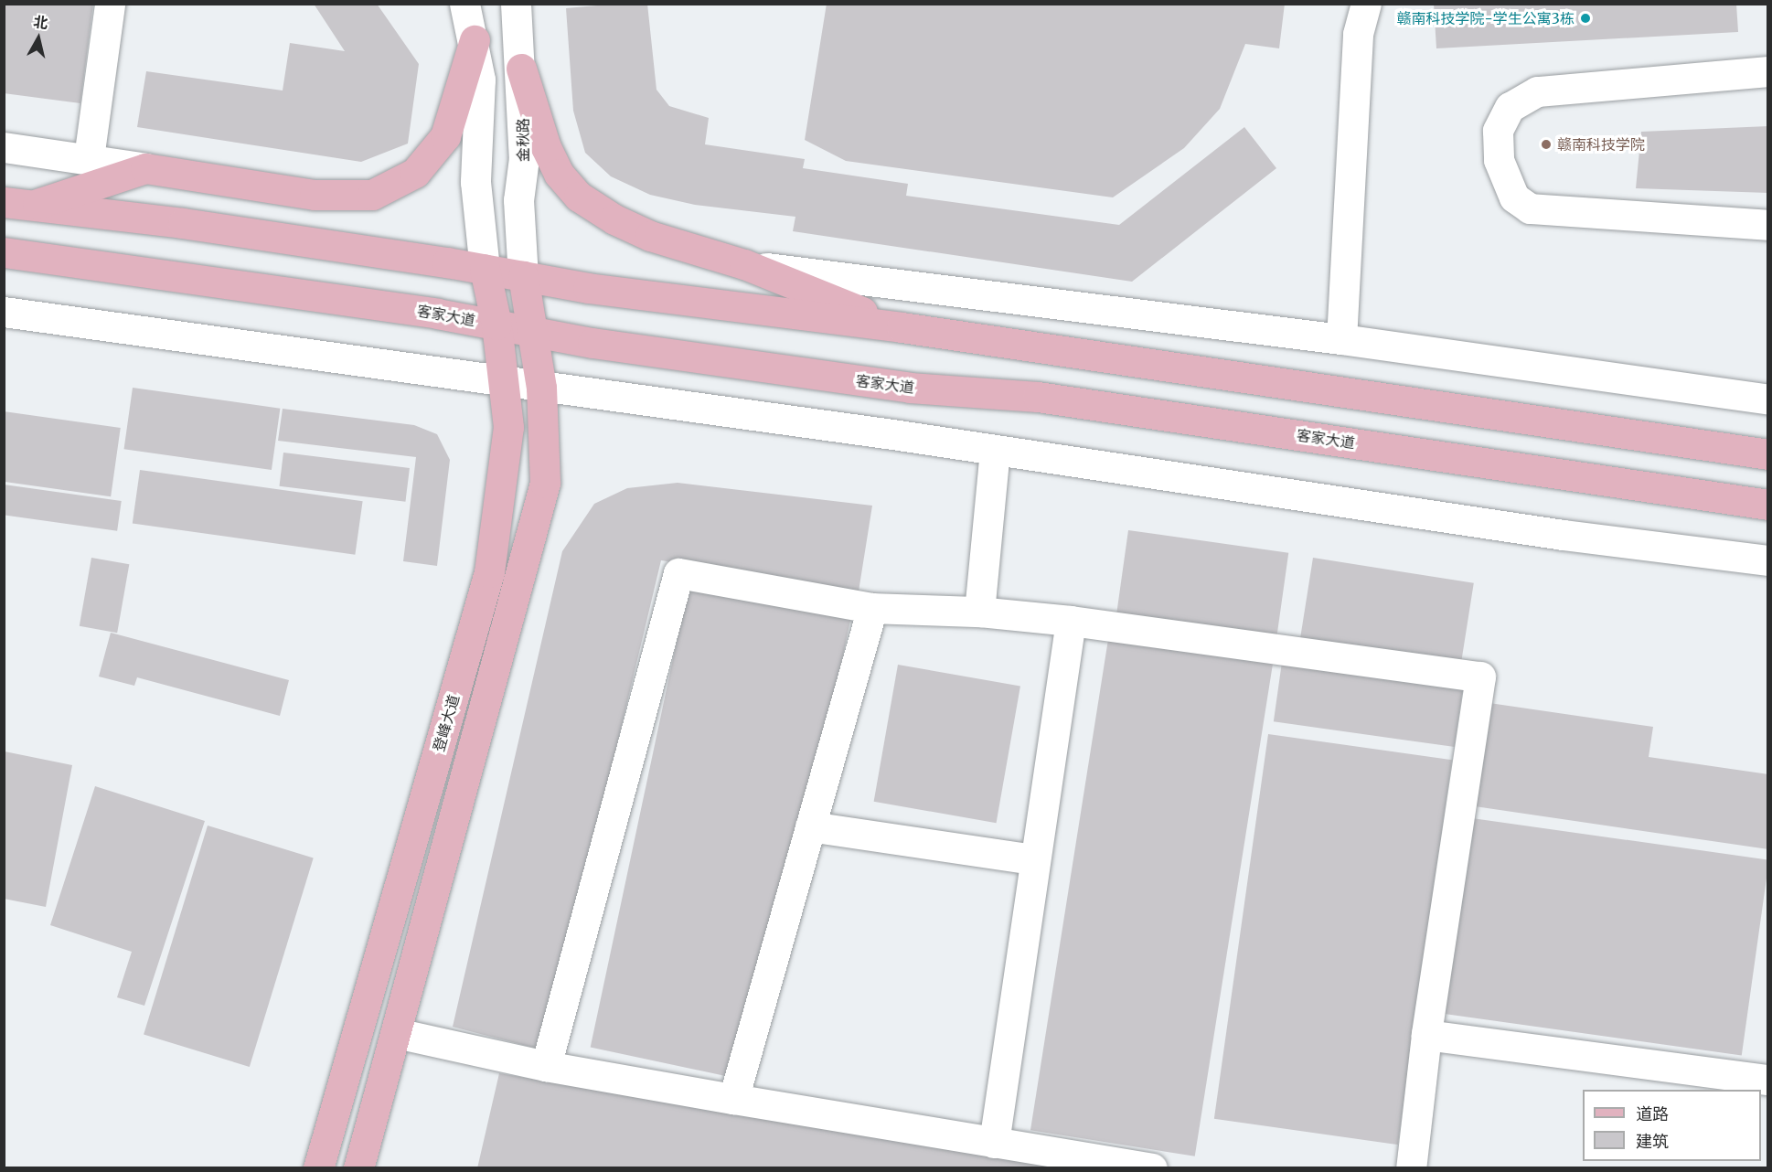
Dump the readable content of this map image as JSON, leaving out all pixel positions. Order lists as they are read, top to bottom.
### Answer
{
  "streets": {
    "main road": ["客家大道", "登峰大道"],
    "street": ["金秋路"]
  },
  "crossings": [
    ["客家大道", "登峰大道"]
  ],
  "places": ["赣南科技学院-学生公寓3栋", "赣南科技学院"],
  "legend": ["道路", "建筑"],
  "north": "top"
}
